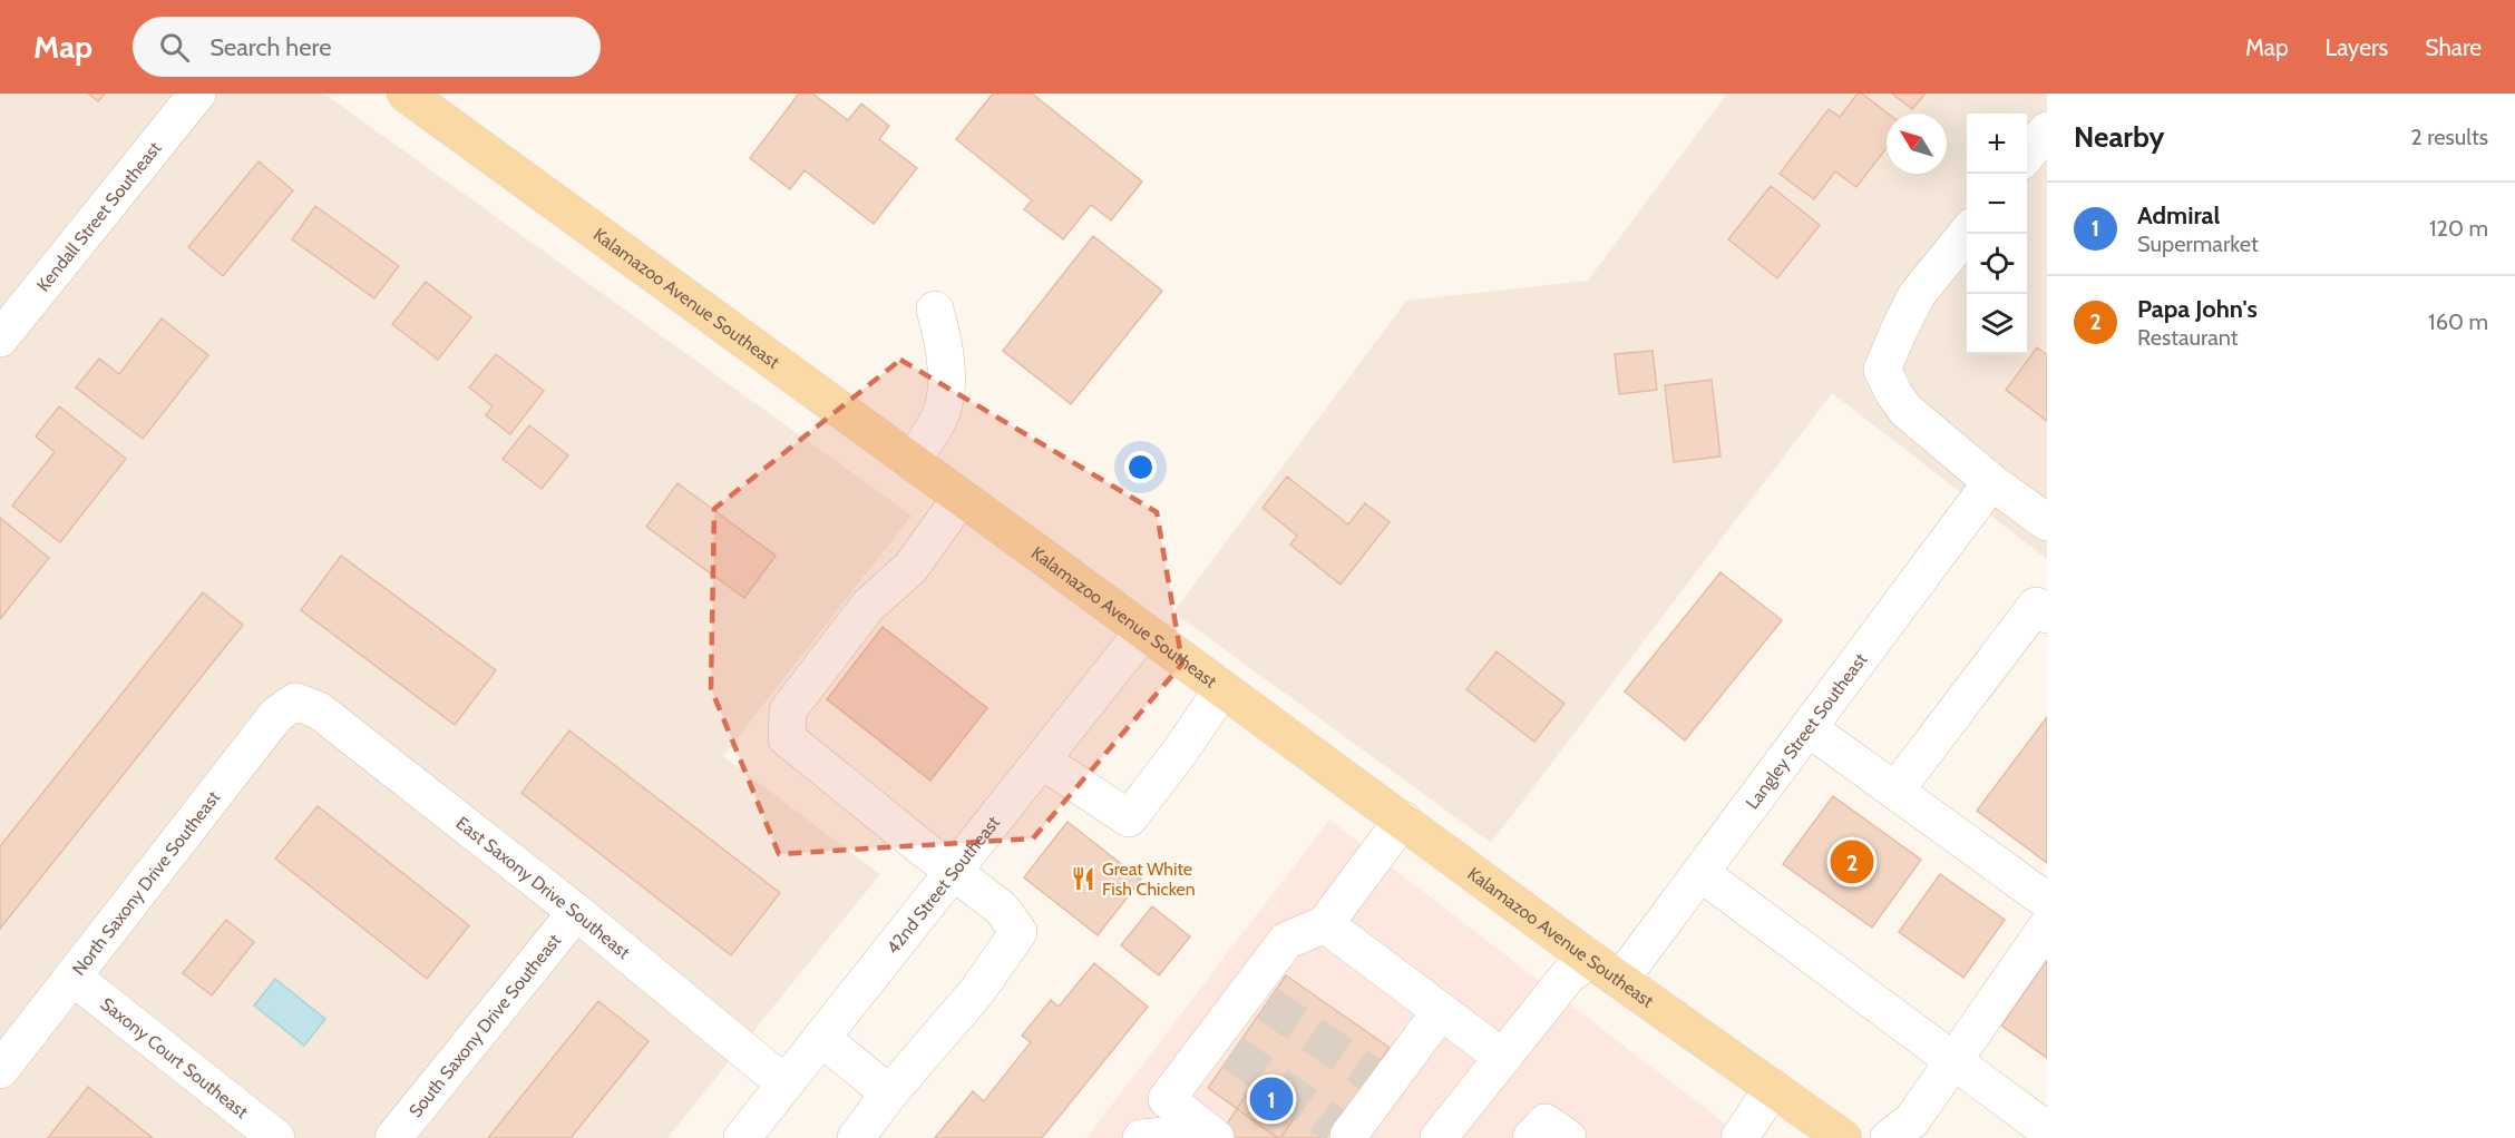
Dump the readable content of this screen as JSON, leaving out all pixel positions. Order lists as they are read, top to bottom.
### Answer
{
  "streets": {
    "main road": ["Kalamazoo Avenue Southeast"],
    "street": [
      "Kendall Street Southeast",
      "Langley Street Southeast",
      "North Saxony Drive Southeast",
      "42nd Street Southeast",
      "East Saxony Drive Southeast",
      "South Saxony Drive Southeast",
      "Saxony Court Southeast"
    ]
  },
  "crossings": [
    ["Kalamazoo Avenue Southeast", "Langley Street Southeast"],
    ["Kalamazoo Avenue Southeast", "42nd Street Southeast"],
    ["North Saxony Drive Southeast", "East Saxony Drive Southeast"],
    ["North Saxony Drive Southeast", "Saxony Court Southeast"],
    ["42nd Street Southeast", "East Saxony Drive Southeast"],
    ["East Saxony Drive Southeast", "South Saxony Drive Southeast"]
  ],
  "places": {
    "restaurant": ["Great White Fish Chicken"]
  },
  "north": "top left",
  "page": {
    "header": "Map",
    "search": "Search here",
    "nav": ["Map", "Layers", "Share"],
    "heading": ["Nearby", "2 results"],
    "map_buttons": ["+", "−"],
    "list": [
      {
        "mark": "1",
        "name": "Admiral",
        "note": "Supermarket",
        "value": "120 m"
      },
      {
        "mark": "2",
        "name": "Papa John's",
        "note": "Restaurant",
        "value": "160 m"
      }
    ],
    "pins": ["2", "1"]
  }
}
